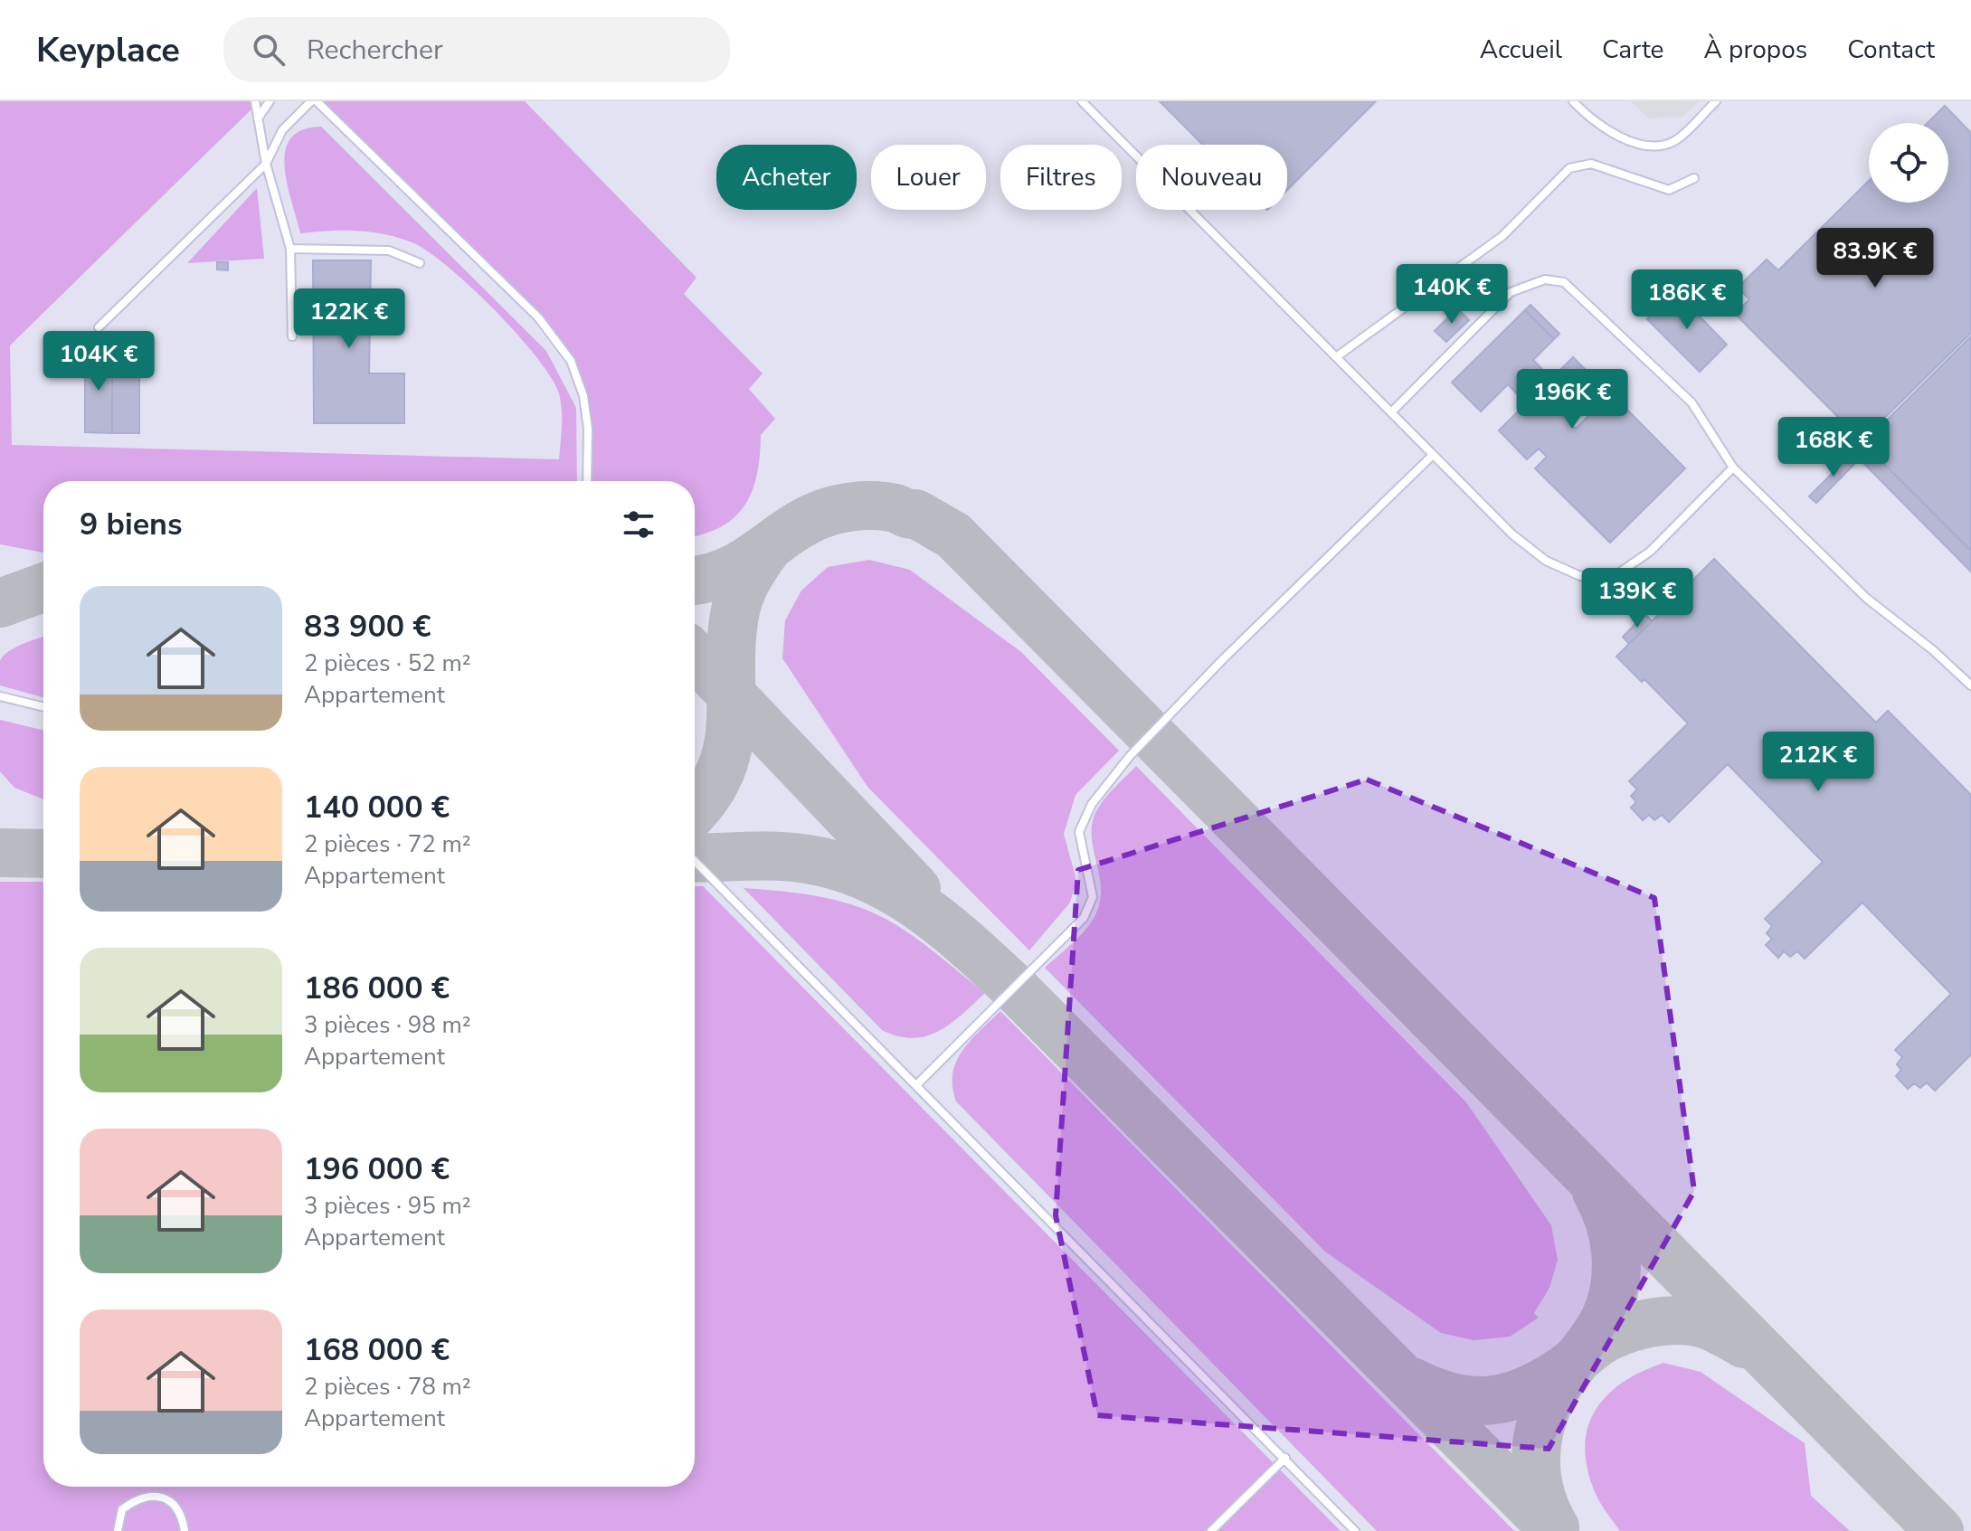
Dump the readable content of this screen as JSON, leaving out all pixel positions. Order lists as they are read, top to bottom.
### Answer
{
  "page": {
    "header": "Keyplace",
    "search": "Rechercher",
    "nav": [
      "Accueil",
      "Carte",
      "À propos",
      "Contact"
    ],
    "chip": [
      "Acheter",
      "Louer",
      "Filtres",
      "Nouveau"
    ],
    "price": [
      "83.9K €",
      "140K €",
      "186K €",
      "122K €",
      "104K €",
      "196K €",
      "168K €",
      "139K €",
      "212K €"
    ],
    "heading": "9 biens",
    "list": [
      {
        "name": "83 900 €",
        "note": "2 pièces · 52 m² · Appartement"
      },
      {
        "name": "140 000 €",
        "note": "2 pièces · 72 m² · Appartement"
      },
      {
        "name": "186 000 €",
        "note": "3 pièces · 98 m² · Appartement"
      },
      {
        "name": "196 000 €",
        "note": "3 pièces · 95 m² · Appartement"
      },
      {
        "name": "168 000 €",
        "note": "2 pièces · 78 m² · Appartement"
      }
    ]
  }
}
